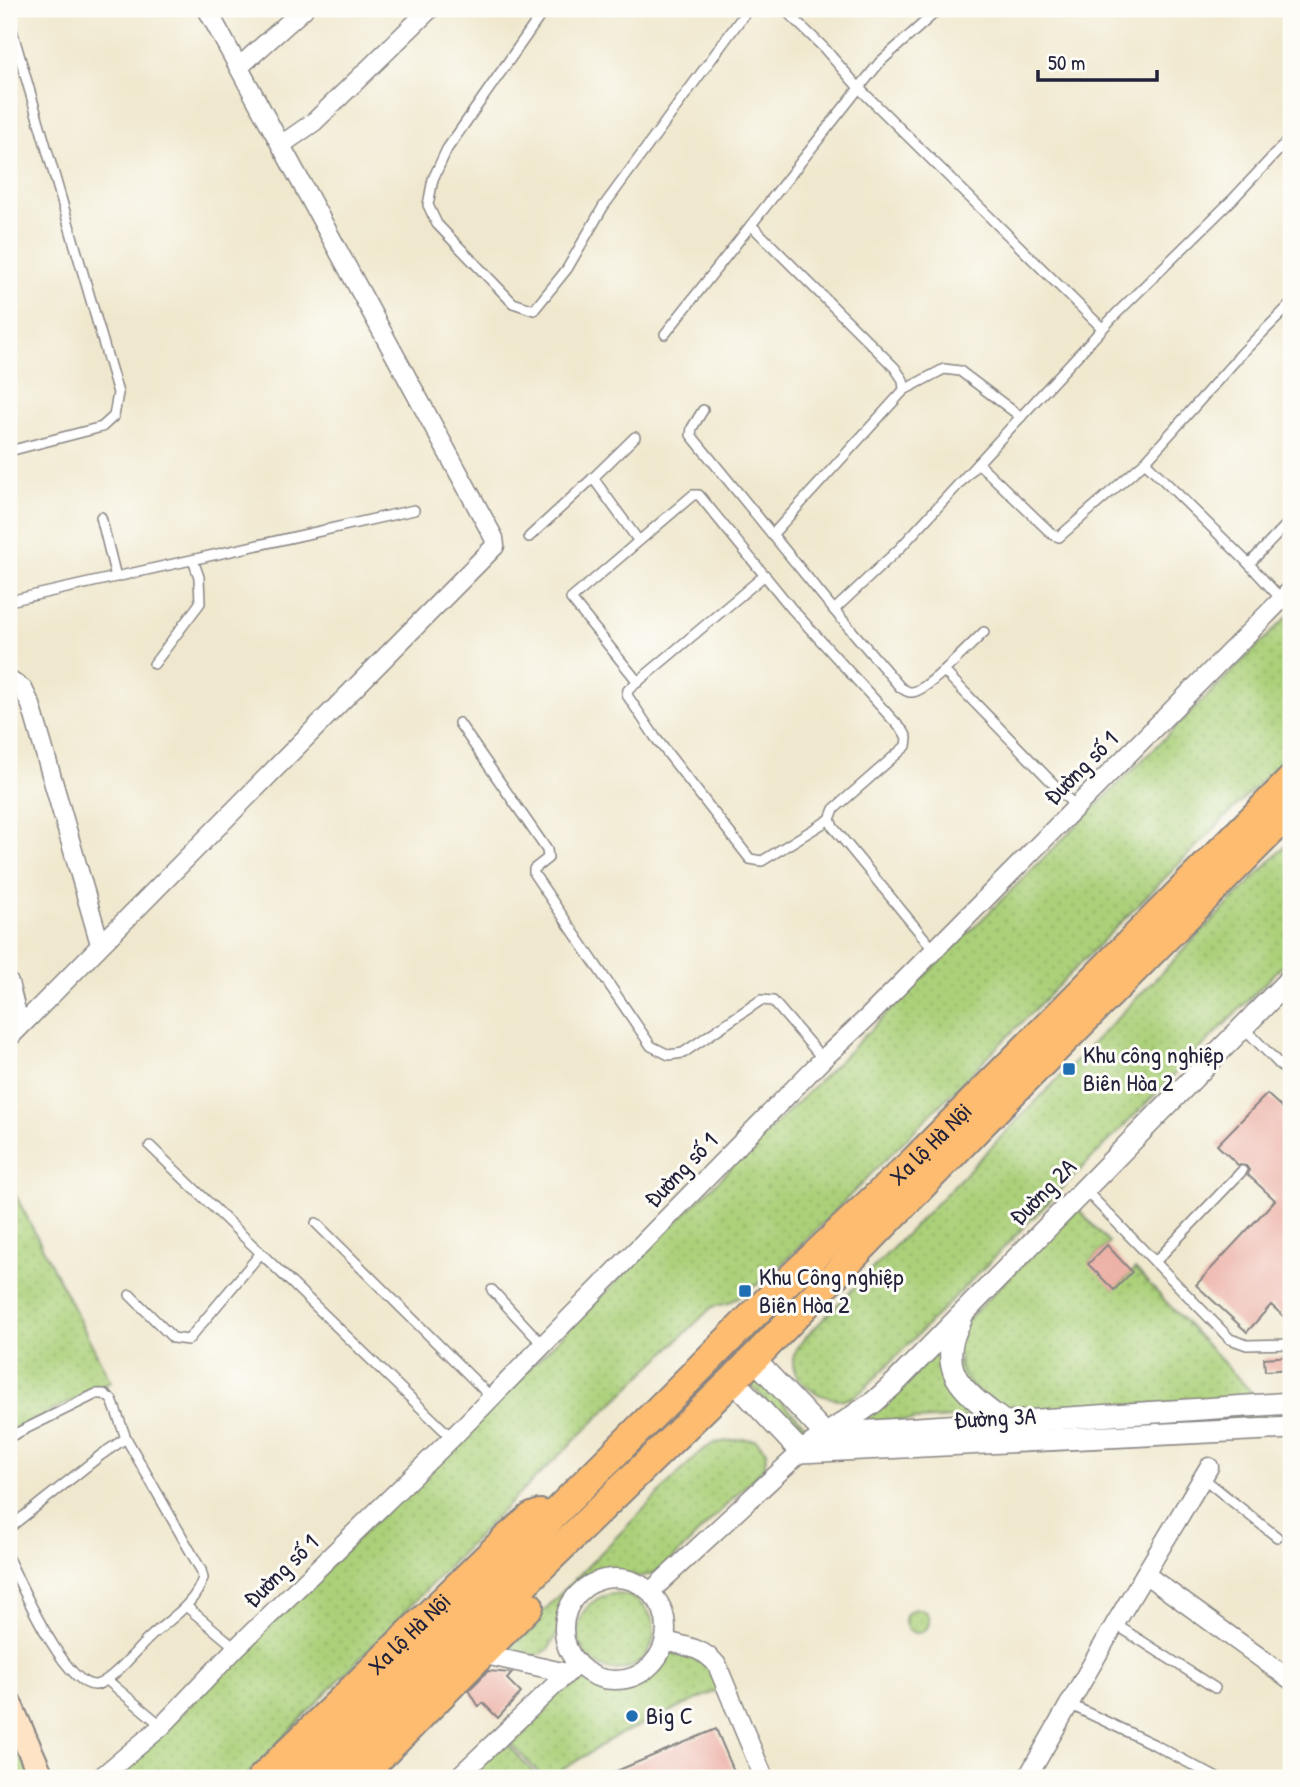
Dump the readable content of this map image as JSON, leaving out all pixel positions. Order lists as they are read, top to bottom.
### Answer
{
  "streets": {
    "highway": ["Xa lộ Hà Nội"],
    "street": ["Đường số 1", "Đường 2A", "Đường 3A"]
  },
  "crossings": [
    ["Đường 2A", "Đường 3A"]
  ],
  "places": {
    "transit": ["Khu công nghiệp Biên Hòa 2", "Khu Công nghiệp Biên Hòa 2"],
    "other": ["Big C"]
  },
  "scale_bar": "50 m"
}
